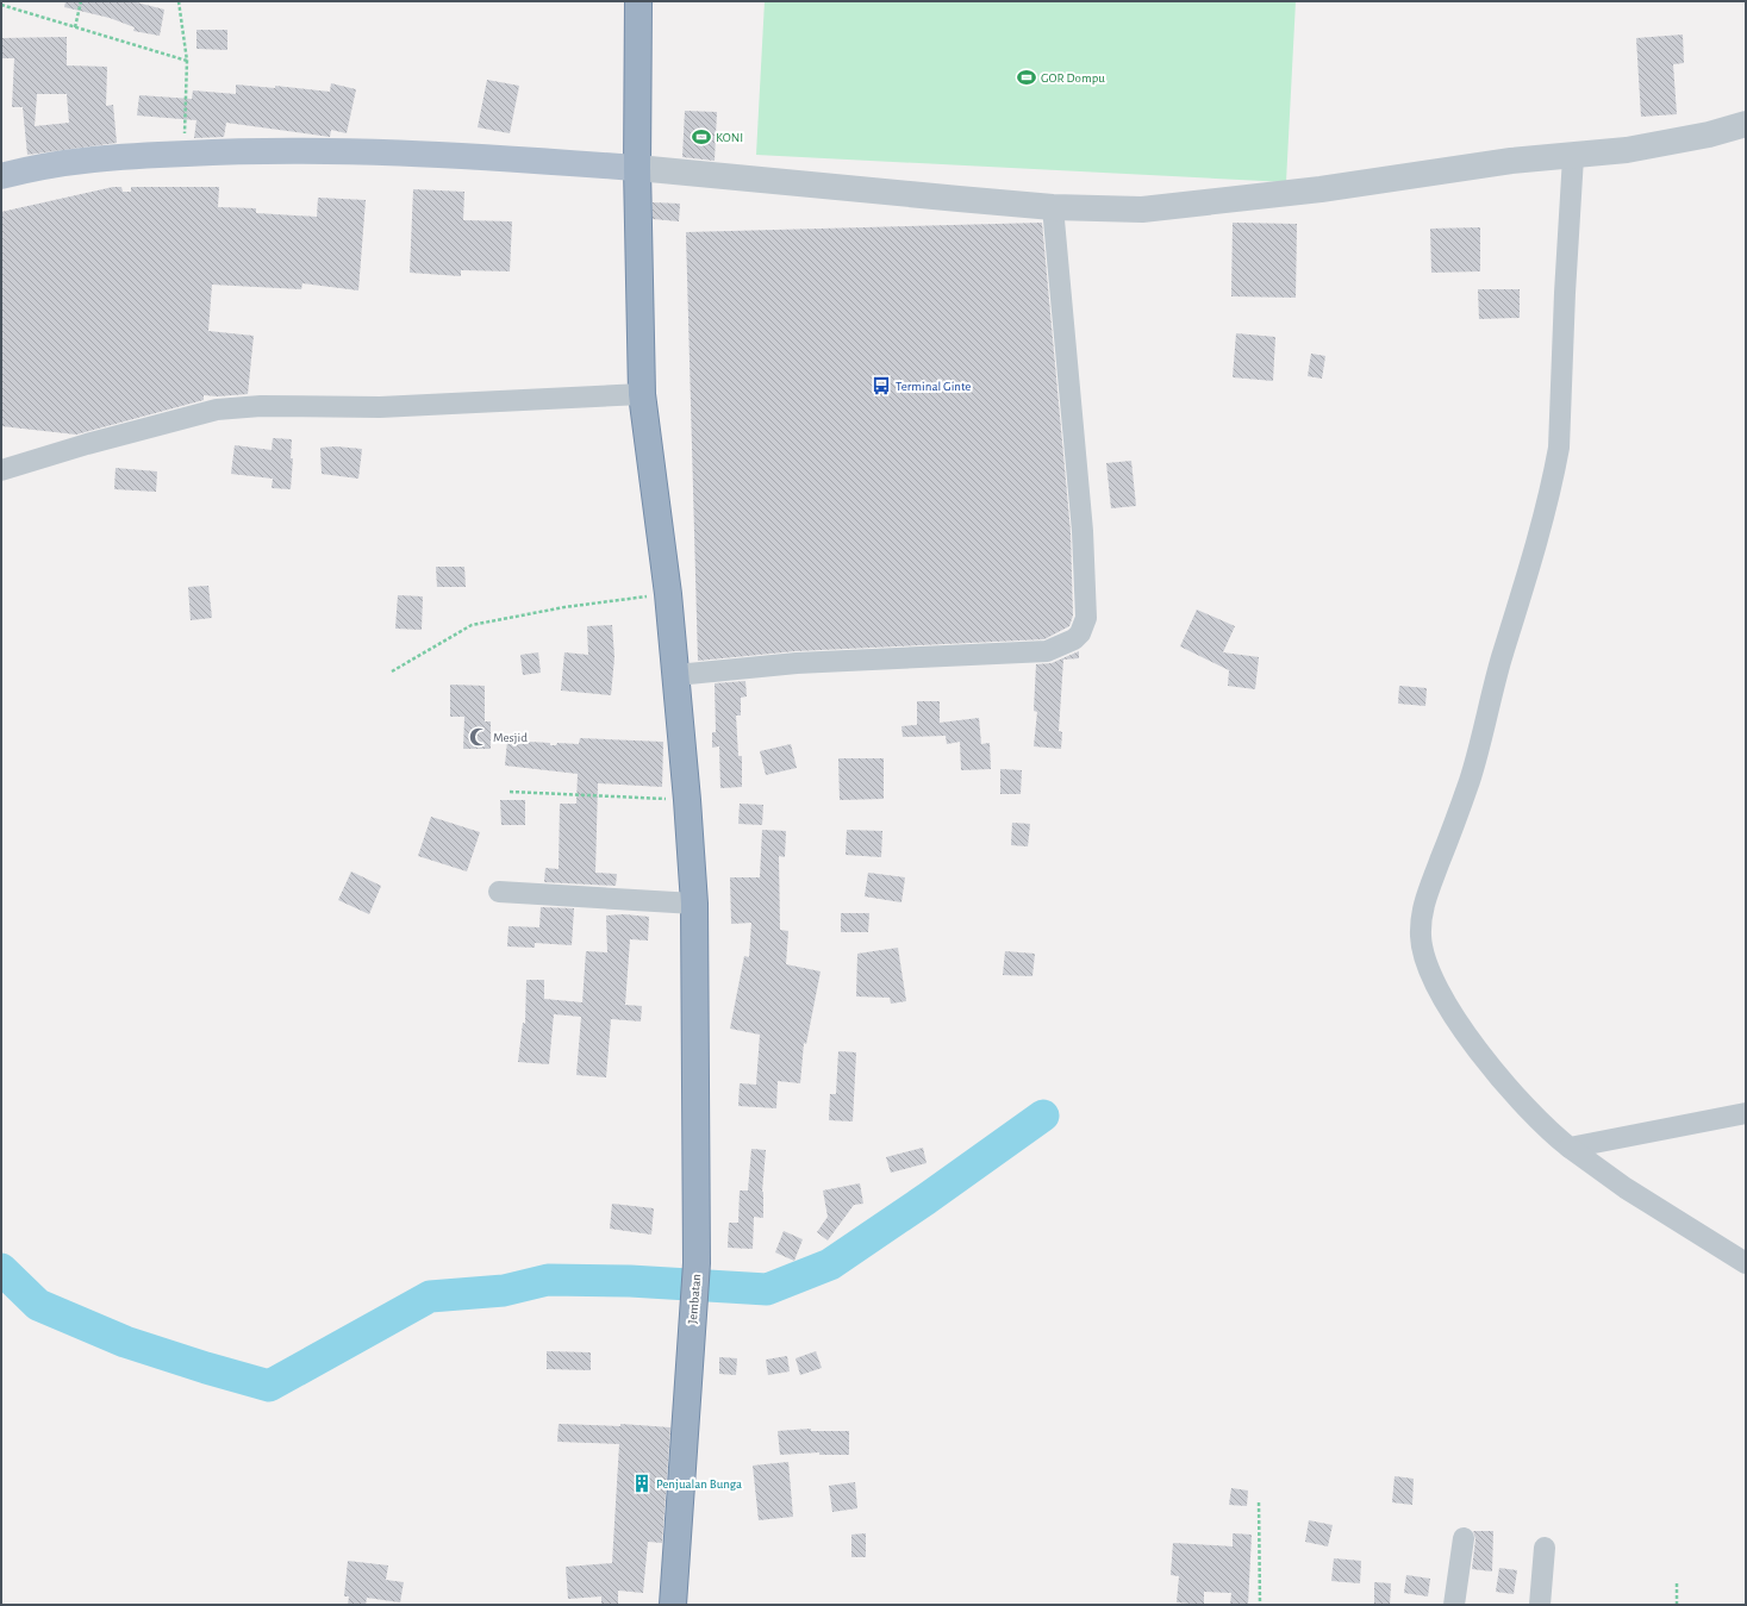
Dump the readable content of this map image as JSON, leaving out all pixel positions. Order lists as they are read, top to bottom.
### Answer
{
  "streets": {
    "highway": ["Jembatan"]
  },
  "places": {
    "sports": ["GOR Dompu", "KONI"],
    "bus stop": ["Terminal Ginte"],
    "mosque": ["Mesjid"],
    "building": ["Penjualan Bunga"]
  }
}
